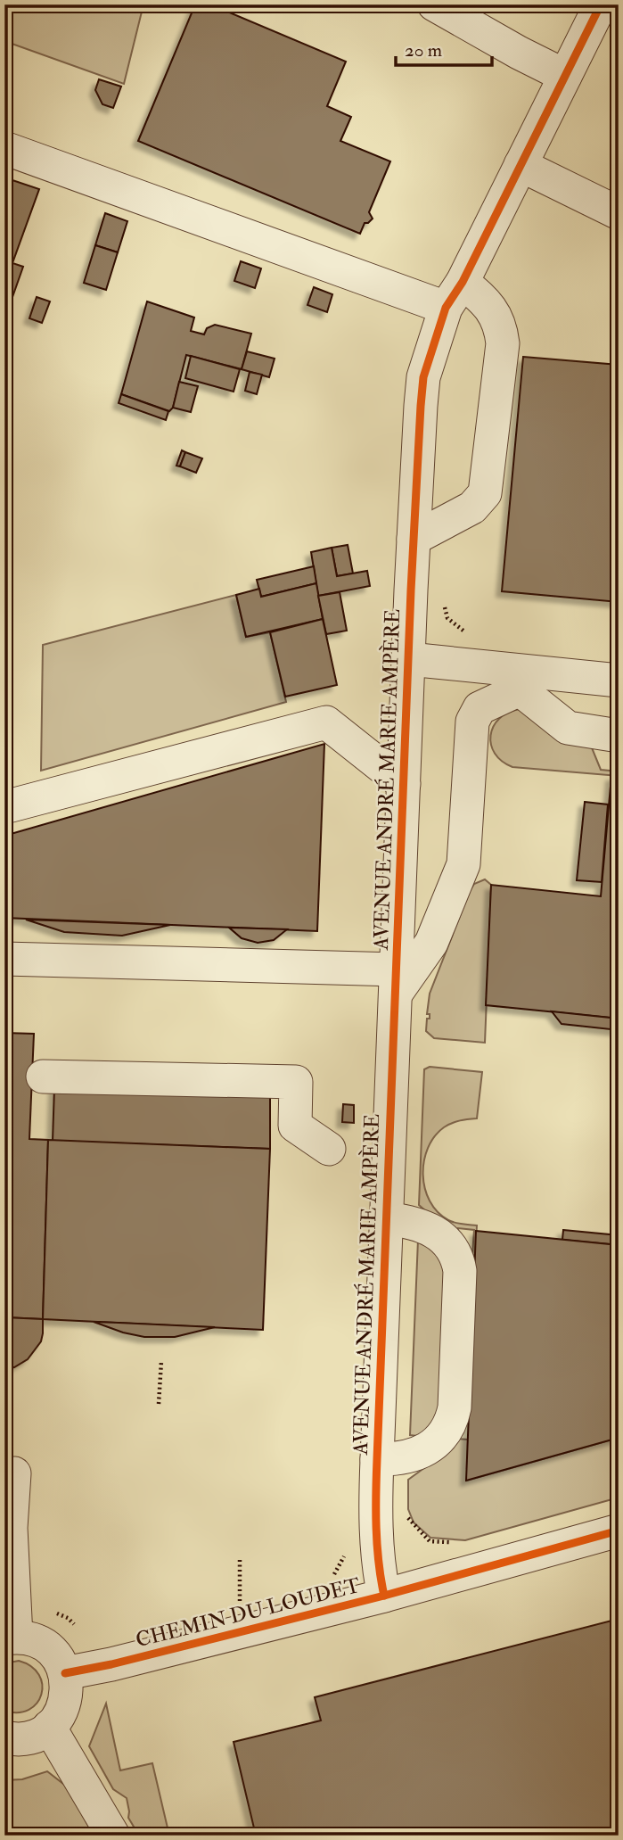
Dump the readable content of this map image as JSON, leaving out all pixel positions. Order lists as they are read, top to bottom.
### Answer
{
  "streets": {
    "street": ["AVENUE ANDRÉ MARIE AMPÈRE", "CHEMIN DU LOUDET"]
  },
  "crossings": [
    ["AVENUE ANDRÉ MARIE AMPÈRE", "CHEMIN DU LOUDET"]
  ],
  "scale_bar": "20 m"
}
